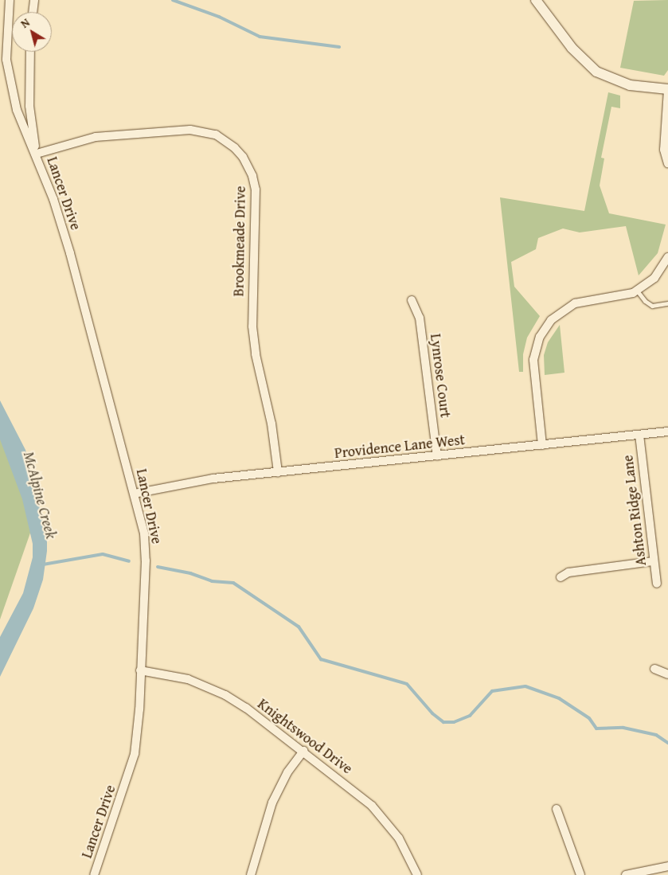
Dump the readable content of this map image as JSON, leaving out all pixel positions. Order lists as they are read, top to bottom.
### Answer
{
  "streets": {
    "street": [
      "Lancer Drive",
      "Brookmeade Drive",
      "Lynrose Court",
      "Providence Lane West",
      "Ashton Ridge Lane",
      "Knightswood Drive"
    ]
  },
  "crossings": [
    ["Lancer Drive", "Brookmeade Drive"],
    ["Lancer Drive", "Providence Lane West"],
    ["Lancer Drive", "Knightswood Drive"],
    ["Brookmeade Drive", "Providence Lane West"],
    ["Lynrose Court", "Providence Lane West"],
    ["Providence Lane West", "Ashton Ridge Lane"]
  ],
  "water": ["McAlpine Creek"],
  "north": "top left"
}
